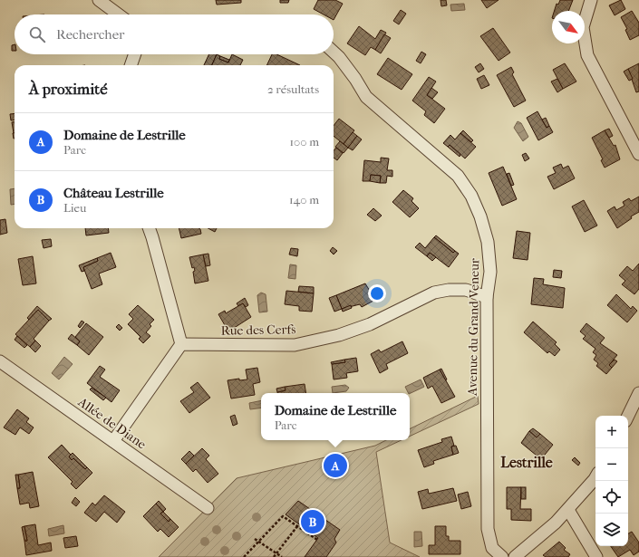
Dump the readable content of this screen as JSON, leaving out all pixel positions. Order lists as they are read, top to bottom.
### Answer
{
  "streets": {
    "street": ["Avenue du Grand Veneur", "Rue des Cerfs", "Allée de Diane"]
  },
  "crossings": [
    ["Avenue du Grand Veneur", "Rue des Cerfs"]
  ],
  "districts": ["Lestrille"],
  "north": "bottom right",
  "page": {
    "search": "Rechercher",
    "heading": ["À proximité", "2 résultats"],
    "list": [
      {
        "mark": "A",
        "name": "Domaine de Lestrille",
        "note": "Parc",
        "value": "100 m"
      },
      {
        "mark": "B",
        "name": "Château Lestrille",
        "note": "Lieu",
        "value": "140 m"
      }
    ],
    "popup": ["Domaine de Lestrille", "Parc"],
    "map_buttons": ["+", "−"],
    "pins": ["A", "B"]
  }
}
